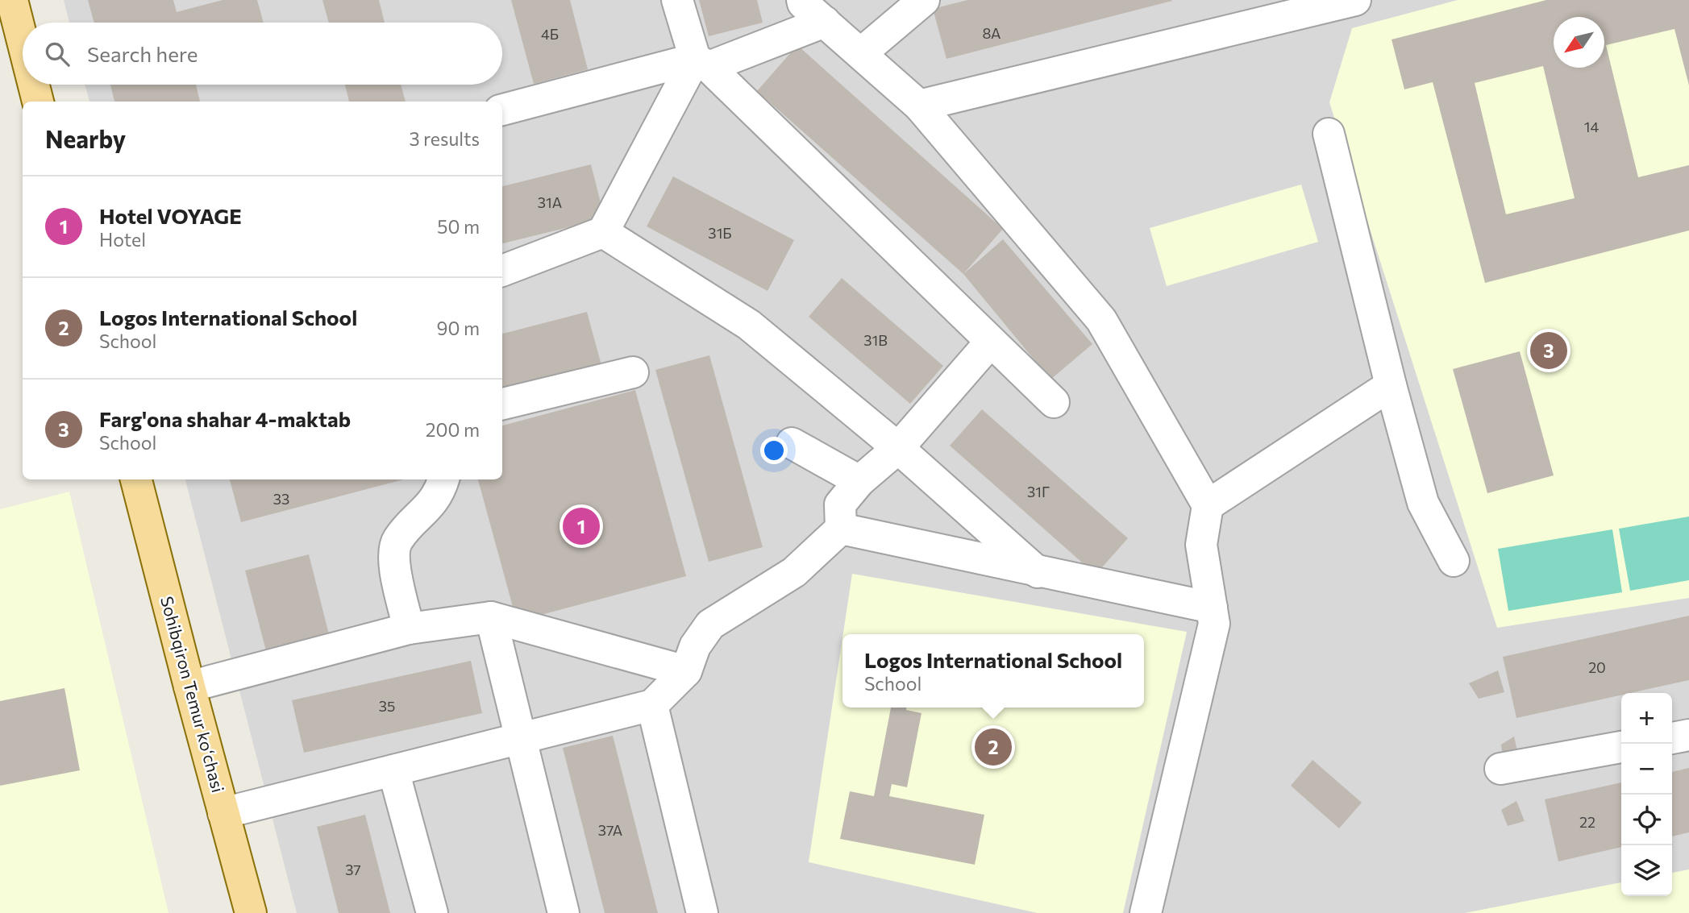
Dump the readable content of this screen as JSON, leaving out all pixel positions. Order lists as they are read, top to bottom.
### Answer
{
  "streets": {
    "main road": ["Sohibqiron Temur koʻchasi"]
  },
  "house_numbers": [
    "8А",
    "4Б",
    "14",
    "31А",
    "31Б",
    "31В",
    "31Г",
    "33",
    "20",
    "35",
    "22",
    "37А",
    "37"
  ],
  "north": "bottom left",
  "page": {
    "search": "Search here",
    "heading": ["Nearby", "3 results"],
    "list": [
      {
        "mark": "1",
        "name": "Hotel VOYAGE",
        "note": "Hotel",
        "value": "50 m"
      },
      {
        "mark": "2",
        "name": "Logos International School",
        "note": "School",
        "value": "90 m"
      },
      {
        "mark": "3",
        "name": "Farg'ona shahar 4-maktab",
        "note": "School",
        "value": "200 m"
      }
    ],
    "pins": ["3", "1", "2"],
    "popup": ["Logos International School", "School"],
    "map_buttons": ["+", "−"]
  }
}
